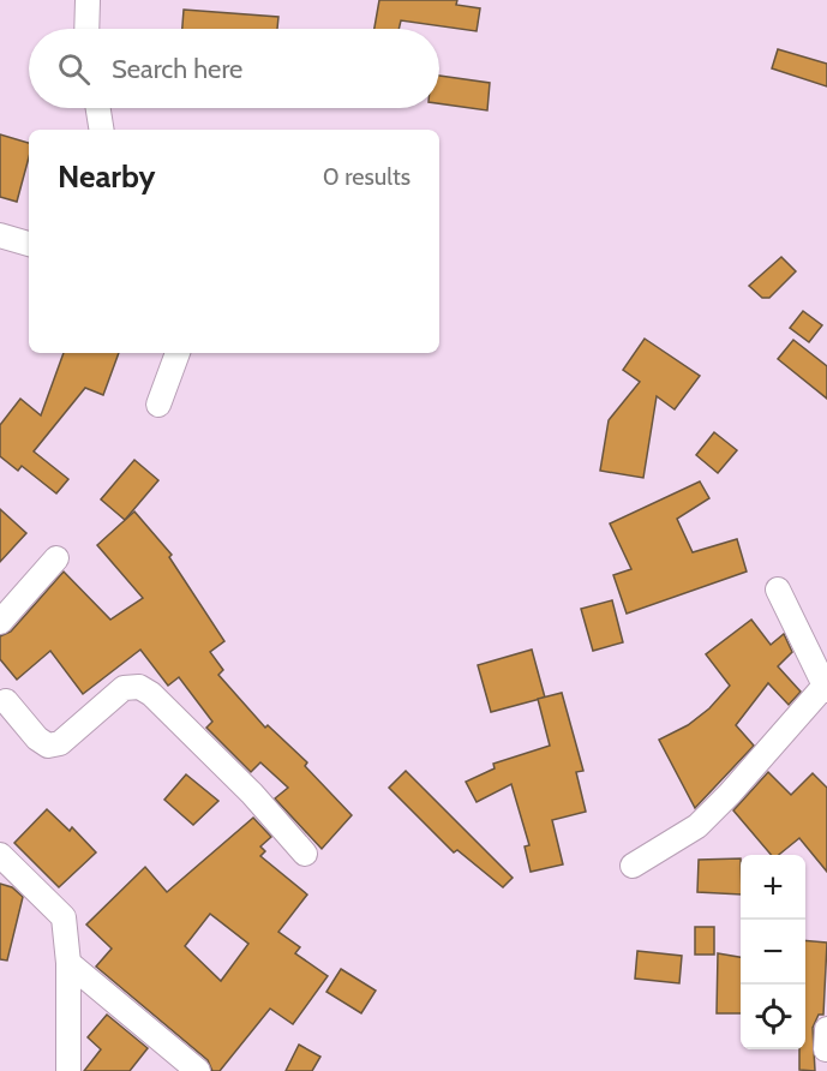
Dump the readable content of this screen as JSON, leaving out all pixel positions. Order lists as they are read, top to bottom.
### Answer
{
  "page": {
    "search": "Search here",
    "heading": ["Nearby", "0 results"],
    "map_buttons": ["+", "−"]
  }
}
